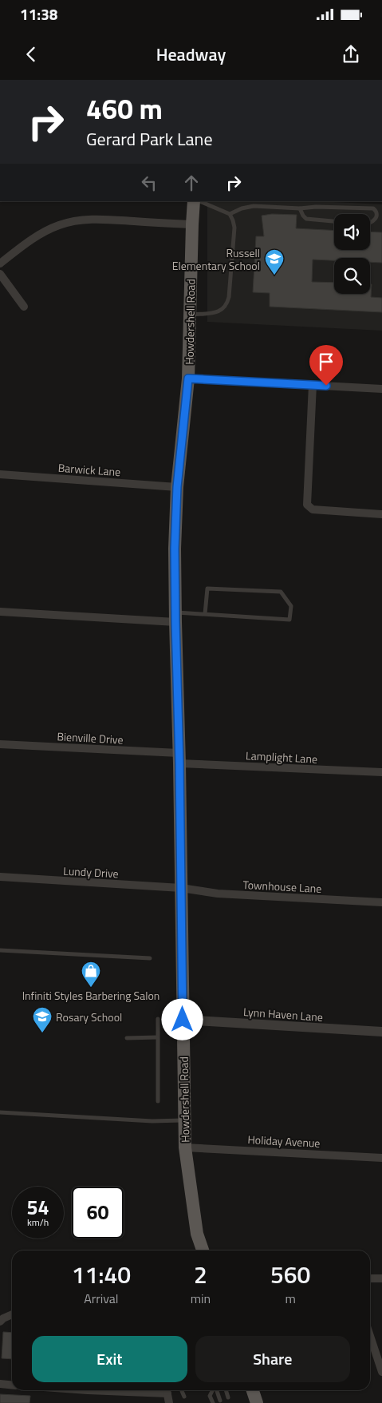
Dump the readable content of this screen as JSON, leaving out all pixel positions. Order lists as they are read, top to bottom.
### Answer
{
  "streets": {
    "main road": ["Howdershell Road"],
    "street": [
      "Barwick Lane",
      "Bienville Drive",
      "Lamplight Lane",
      "Lundy Drive",
      "Townhouse Lane",
      "Lynn Haven Lane",
      "Holiday Avenue"
    ]
  },
  "crossings": [
    ["Howdershell Road", "Barwick Lane"],
    ["Howdershell Road", "Bienville Drive"],
    ["Howdershell Road", "Lamplight Lane"],
    ["Howdershell Road", "Lundy Drive"],
    ["Howdershell Road", "Townhouse Lane"],
    ["Howdershell Road", "Lynn Haven Lane"],
    ["Howdershell Road", "Holiday Avenue"],
    ["Bienville Drive", "Lamplight Lane"],
    ["Lundy Drive", "Townhouse Lane"]
  ],
  "places": {
    "school or university": ["Russell Elementary School", "Rosary School"],
    "shop": ["Infiniti Styles Barbering Salon"]
  },
  "page": {
    "status": "11:38",
    "header": "Headway",
    "turn": ["460 m", "Gerard Park Lane"],
    "speed": "54 km/h",
    "limit": "60",
    "eta": [
      "11:40",
      "Arrival",
      "2",
      "min",
      "560",
      "m"
    ],
    "buttons": ["Exit", "Share"]
  }
}
